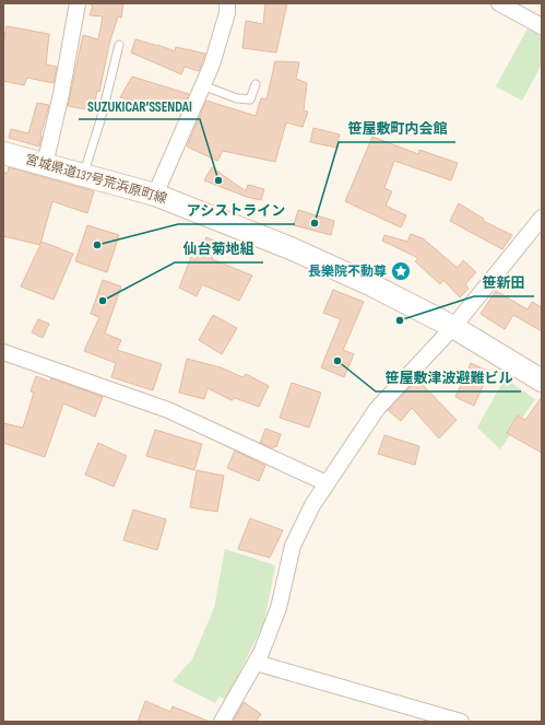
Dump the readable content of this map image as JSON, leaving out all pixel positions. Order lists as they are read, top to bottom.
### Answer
{
  "streets": {
    "main road": ["宮城県道137号荒浜原町線"]
  },
  "places": {
    "other": [
      "SUZUKICAR’SSENDAI",
      "笹屋敷町内会館",
      "アシストライン",
      "仙台菊地組",
      "笹新田",
      "笹屋敷津波避難ビル"
    ],
    "place": ["長樂院不動尊"]
  }
}
